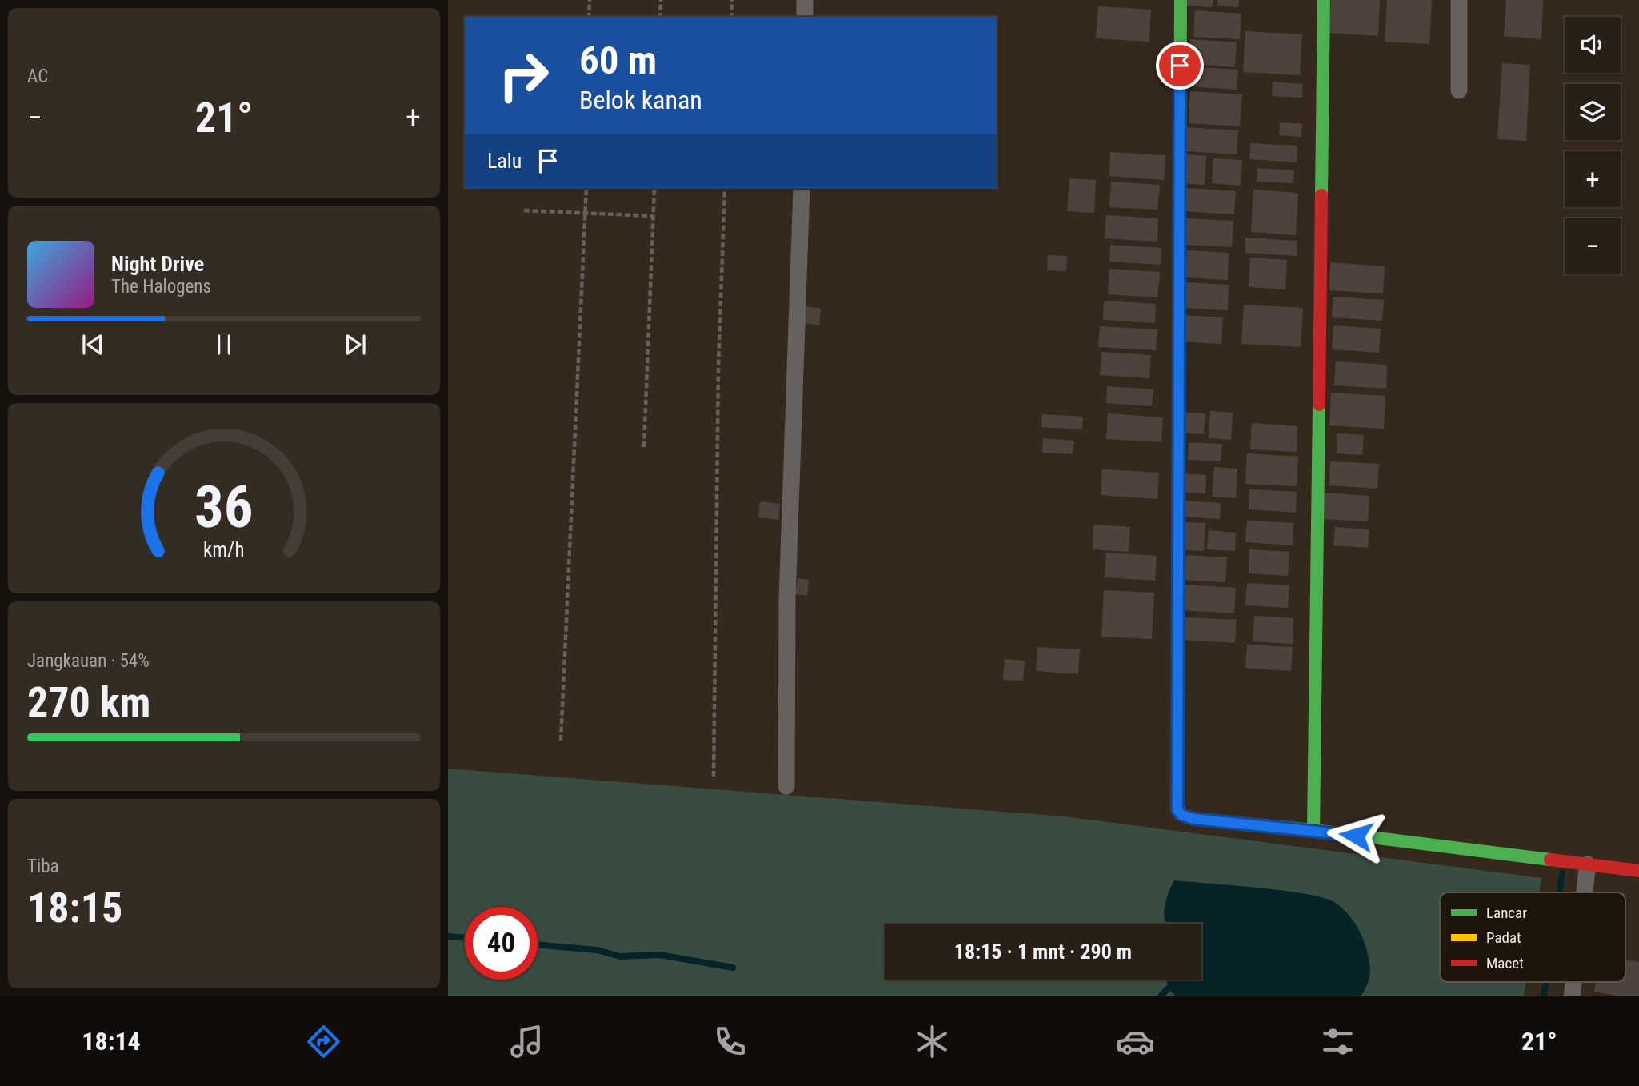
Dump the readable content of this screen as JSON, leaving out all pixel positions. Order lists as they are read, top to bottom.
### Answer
{
  "legend": ["Lancar", "Padat", "Macet"],
  "page": {
    "tile": [
      "AC",
      ["Jangkauan · 54%", "270 km"],
      ["Tiba", "18:15"]
    ],
    "map_buttons": ["+", "−"],
    "turn": ["60 m", "Belok kanan"],
    "heat": ["−", "21°", "+"],
    "then": "Lalu",
    "song": ["Night Drive", "The Halogens"],
    "limit": "40",
    "trip": "18:15 · 1 mnt · 290 m",
    "tabs": ["18:14", "21°"],
    "gauge": ["36", "km/h"]
  }
}
